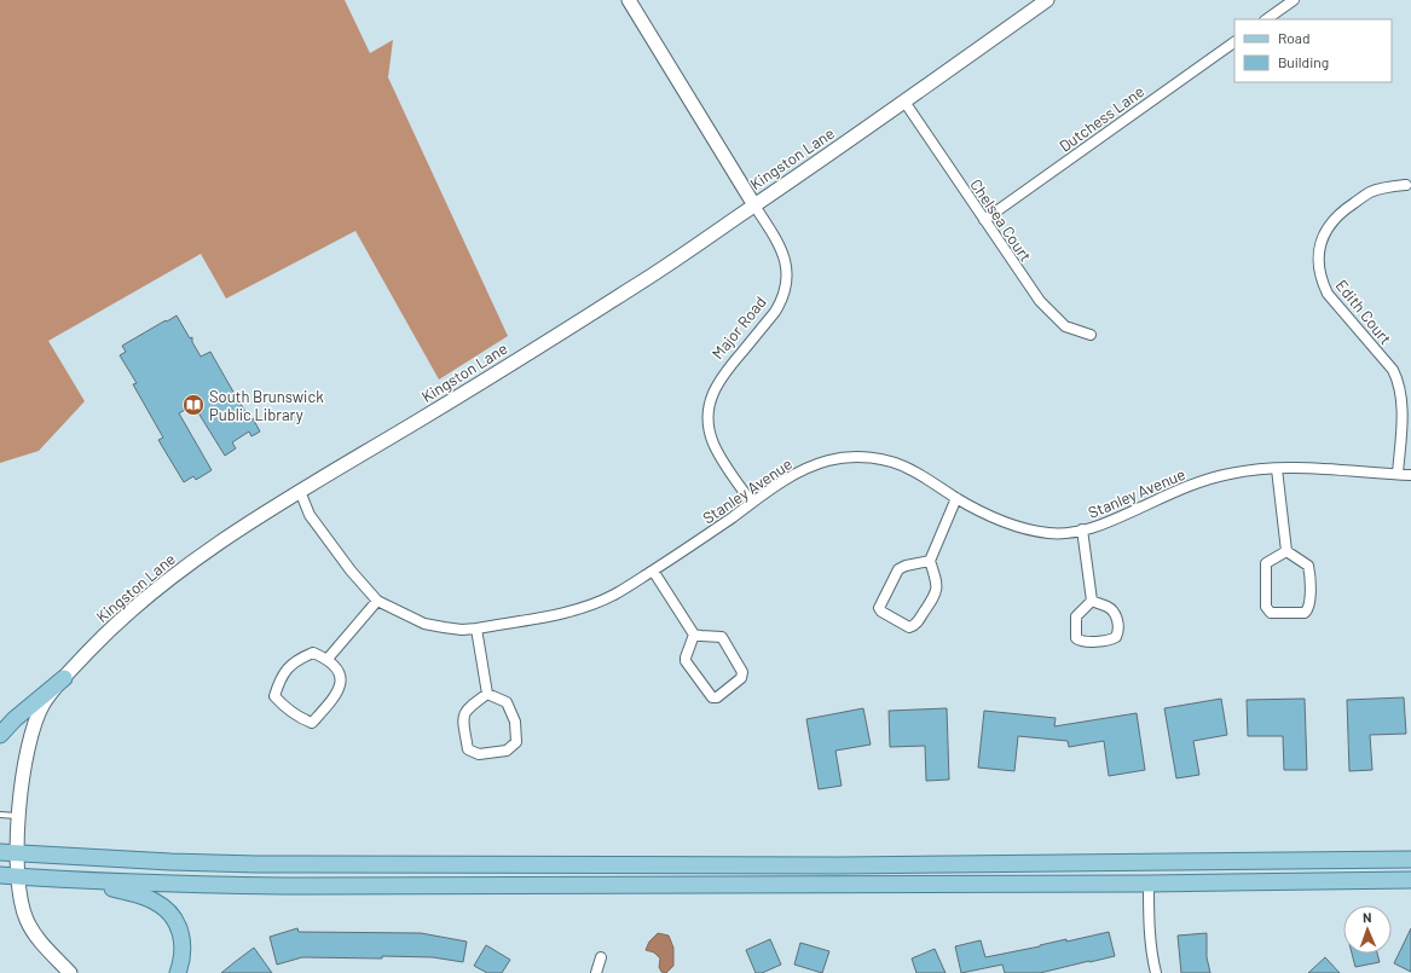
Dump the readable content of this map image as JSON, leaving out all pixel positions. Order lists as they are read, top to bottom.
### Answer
{
  "streets": {
    "street": [
      "Dutchess Lane",
      "Kingston Lane",
      "Chelsea Court",
      "Edith Court",
      "Major Road",
      "Stanley Avenue"
    ]
  },
  "crossings": [
    ["Dutchess Lane", "Chelsea Court"],
    ["Kingston Lane", "Chelsea Court"],
    ["Kingston Lane", "Major Road"],
    ["Kingston Lane", "Stanley Avenue"],
    ["Edith Court", "Stanley Avenue"],
    ["Major Road", "Stanley Avenue"]
  ],
  "places": {
    "library": ["South Brunswick Public Library"]
  },
  "legend": ["Road", "Building"],
  "north": "top"
}
